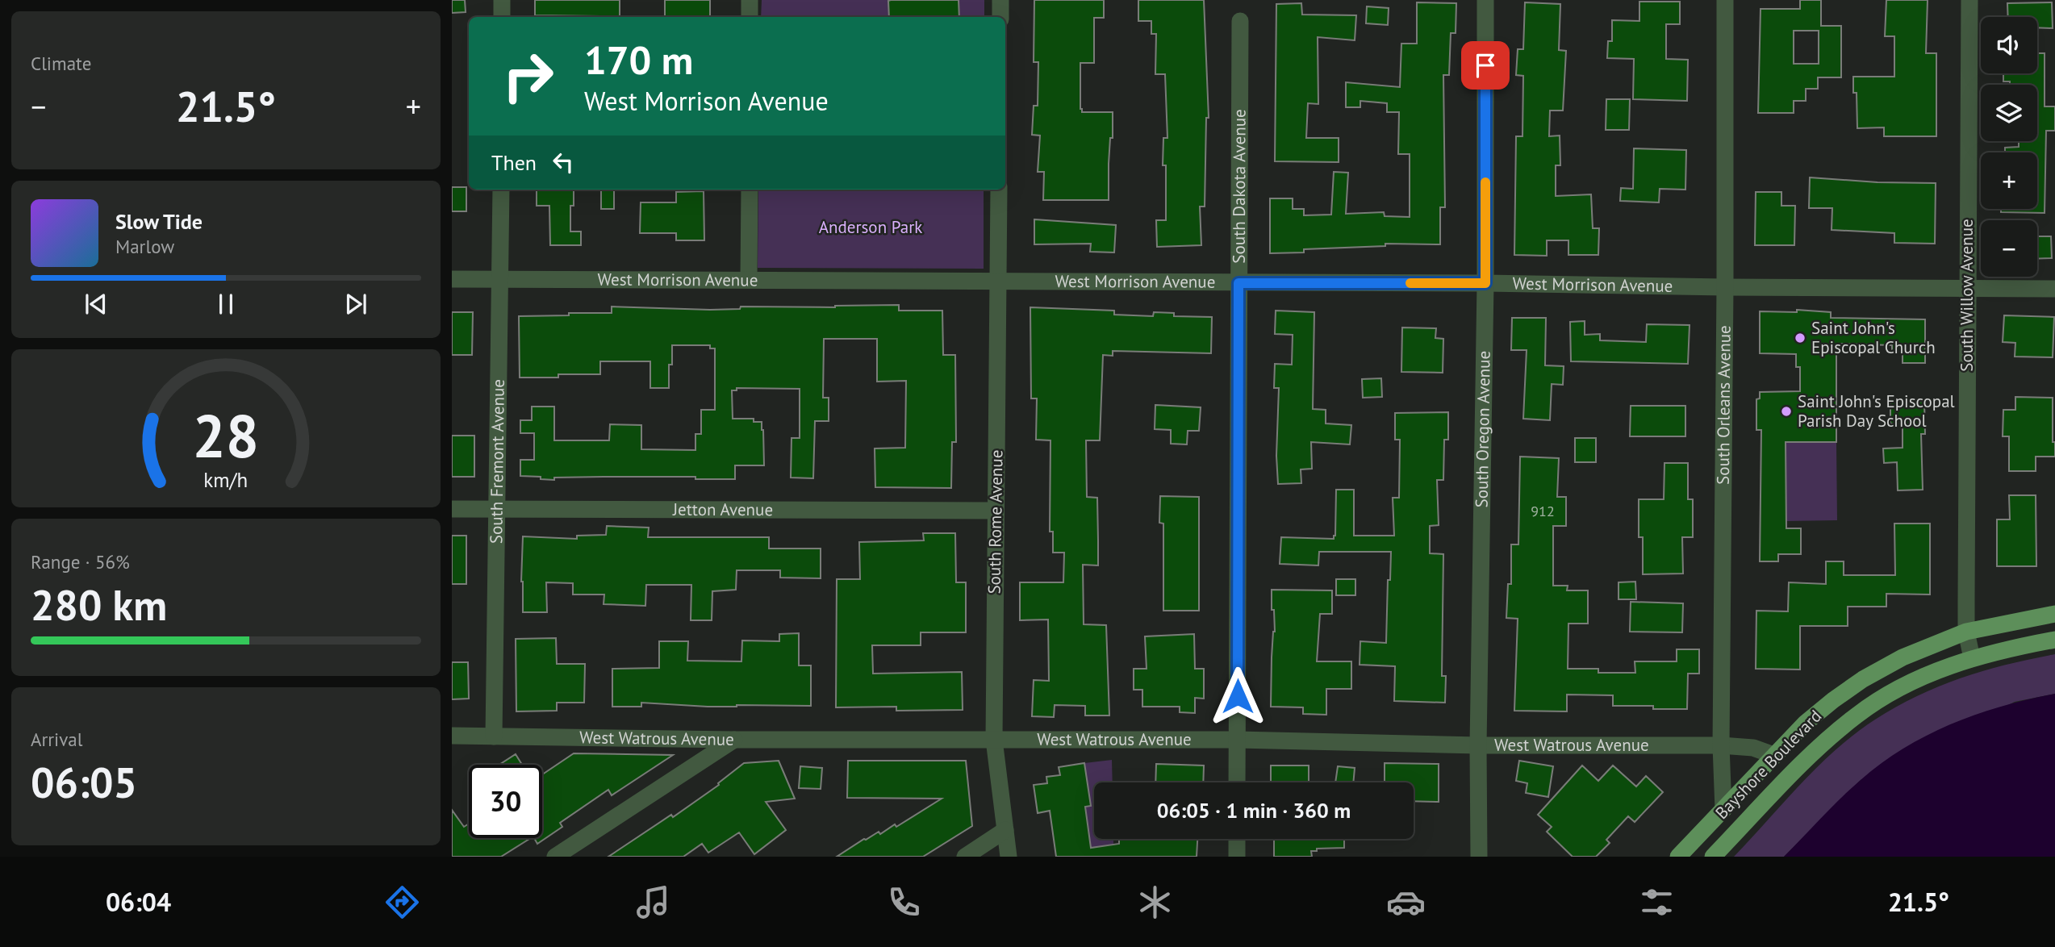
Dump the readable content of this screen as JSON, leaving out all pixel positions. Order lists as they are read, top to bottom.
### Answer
{
  "streets": {
    "main road": ["Bayshore Boulevard"],
    "street": [
      "South Dakota Avenue",
      "West Morrison Avenue",
      "South Willow Avenue",
      "South Orleans Avenue",
      "South Oregon Avenue",
      "South Fremont Avenue",
      "Jetton Avenue",
      "South Rome Avenue",
      "West Watrous Avenue"
    ]
  },
  "crossings": [
    ["South Dakota Avenue", "West Morrison Avenue"],
    ["South Dakota Avenue", "West Watrous Avenue"],
    ["West Morrison Avenue", "South Willow Avenue"],
    ["West Morrison Avenue", "South Orleans Avenue"],
    ["West Morrison Avenue", "South Oregon Avenue"],
    ["West Morrison Avenue", "South Fremont Avenue"],
    ["West Morrison Avenue", "South Rome Avenue"],
    ["South Willow Avenue", "Bayshore Boulevard"],
    ["South Orleans Avenue", "West Watrous Avenue"],
    ["South Orleans Avenue", "Bayshore Boulevard"],
    ["South Oregon Avenue", "West Watrous Avenue"],
    ["South Fremont Avenue", "Jetton Avenue"],
    ["South Fremont Avenue", "West Watrous Avenue"],
    ["Jetton Avenue", "South Rome Avenue"],
    ["South Rome Avenue", "West Watrous Avenue"],
    ["West Watrous Avenue", "Bayshore Boulevard"]
  ],
  "parks": ["Anderson Park"],
  "places": ["Saint John's Episcopal Church", "Saint John's Episcopal Parish Day School"],
  "house_numbers": ["912"],
  "page": {
    "tile": [
      "Climate",
      ["Range · 56%", "280 km"],
      ["Arrival", "06:05"]
    ],
    "map_buttons": ["+", "−"],
    "turn": ["170 m", "West Morrison Avenue"],
    "heat": ["−", "21.5°", "+"],
    "then": "Then",
    "song": ["Slow Tide", "Marlow"],
    "limit": "30",
    "trip": "06:05 · 1 min · 360 m",
    "tabs": ["06:04", "21.5°"],
    "gauge": ["28", "km/h"]
  }
}
